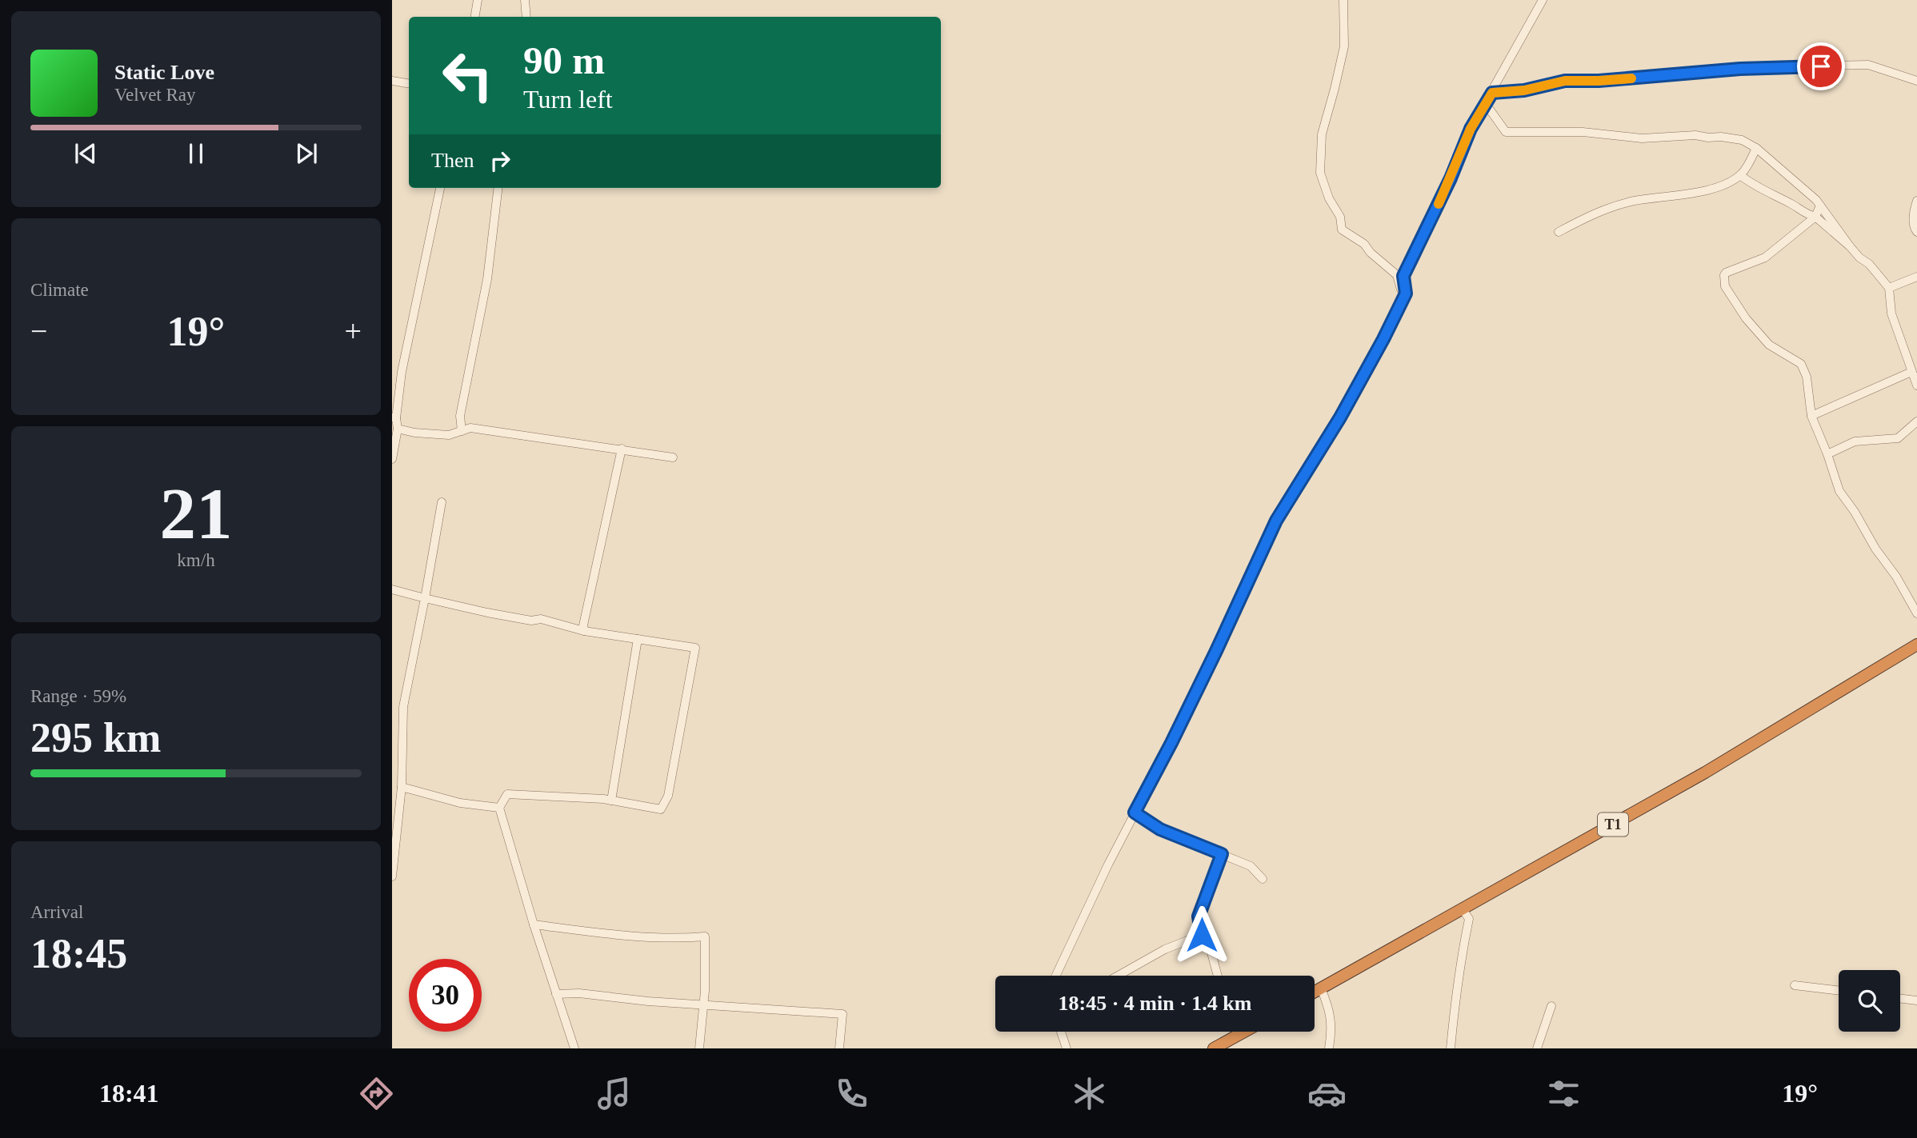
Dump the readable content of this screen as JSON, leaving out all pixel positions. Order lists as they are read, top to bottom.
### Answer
{
  "streets": {
    "highway": ["T1"]
  },
  "page": {
    "turn": ["90 m", "Turn left"],
    "song": ["Static Love", "Velvet Ray"],
    "then": "Then",
    "tile": [
      "Climate",
      ["21", "km/h"],
      ["Range · 59%", "295 km"],
      ["Arrival", "18:45"]
    ],
    "heat": ["−", "19°", "+"],
    "limit": "30",
    "trip": "18:45 · 4 min · 1.4 km",
    "tabs": ["18:41", "19°"]
  }
}
